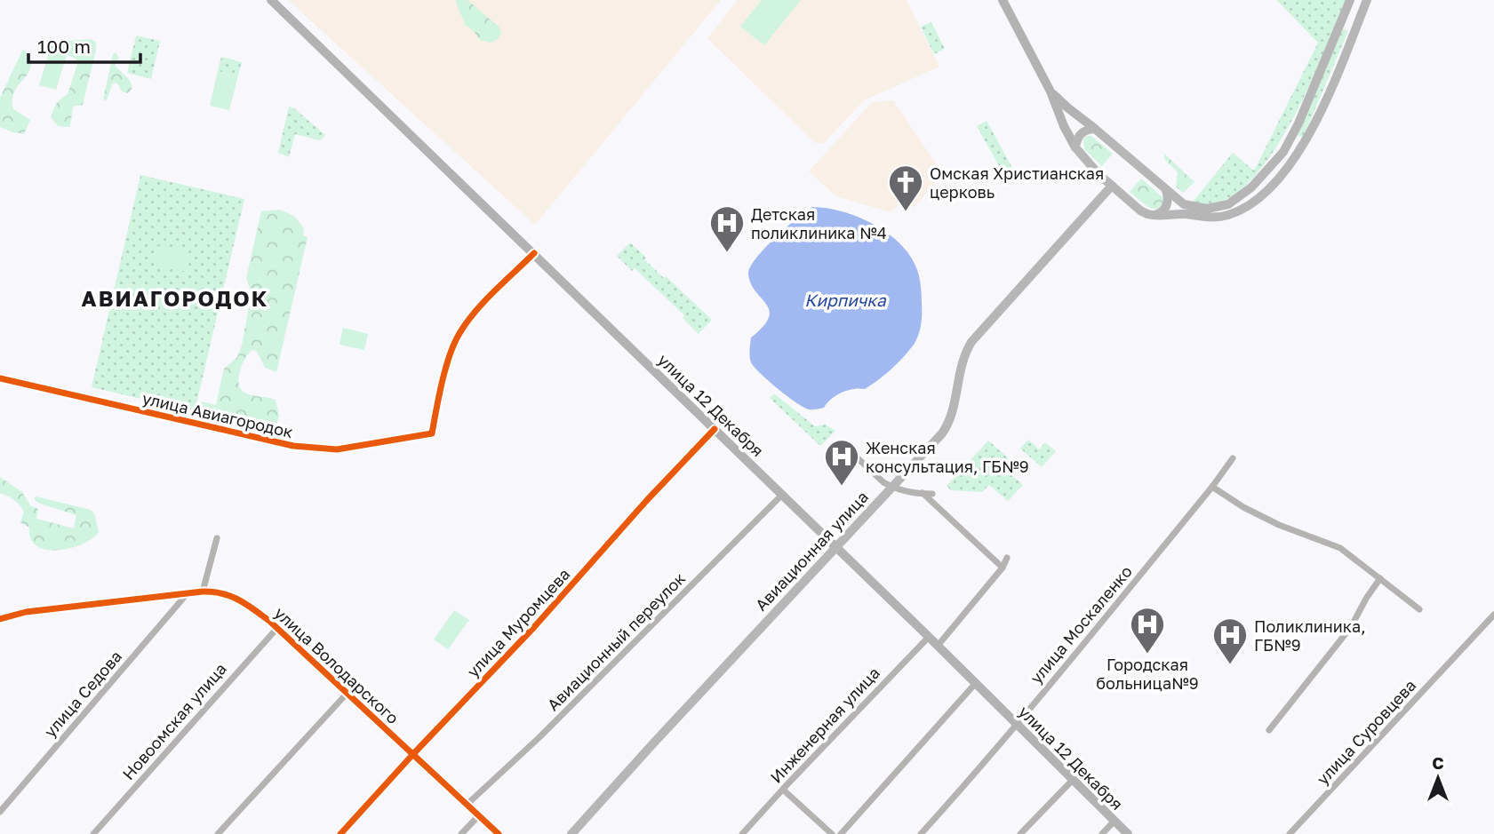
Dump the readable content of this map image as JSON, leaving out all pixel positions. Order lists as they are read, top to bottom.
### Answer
{
  "streets": {
    "main road": ["улица 12 Декабря", "Авиационная улица"],
    "street": [
      "улица Авиагородок",
      "улица Муромцева",
      "улица Москаленко",
      "Авиационный переулок",
      "улица Володарского",
      "улица Седова",
      "Новоомская улица",
      "Инженерная улица",
      "улица Суровцева"
    ]
  },
  "crossings": [
    ["улица 12 Декабря", "улица Авиагородок"],
    ["улица 12 Декабря", "Авиационная улица"],
    ["улица 12 Декабря", "улица Муромцева"],
    ["улица 12 Декабря", "улица Москаленко"],
    ["улица 12 Декабря", "Авиационный переулок"],
    ["улица 12 Декабря", "Инженерная улица"],
    ["улица Муромцева", "улица Володарского"],
    ["Авиационный переулок", "улица Володарского"],
    ["улица Володарского", "улица Седова"],
    ["улица Володарского", "Новоомская улица"]
  ],
  "districts": ["АВИАГОРОДОК"],
  "water": ["Кирпичка"],
  "places": {
    "church": ["Омская Христианская церковь"],
    "hospital": [
      "Детская поликлиника №4",
      "Женская консультация, ГБ№9",
      "Городская больница№9",
      "Поликлиника, ГБ№9"
    ]
  },
  "scale_bar": "100 m",
  "north": "top"
}
